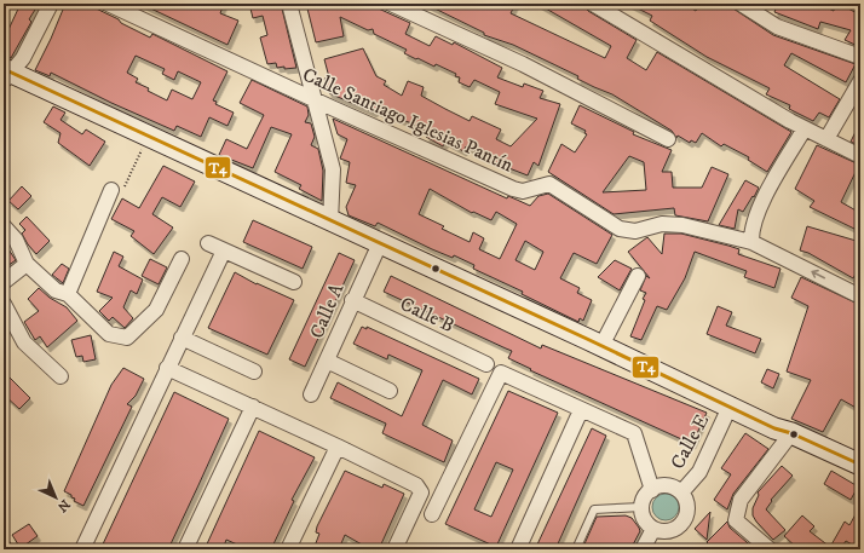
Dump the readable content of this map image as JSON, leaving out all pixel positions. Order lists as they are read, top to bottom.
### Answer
{
  "streets": {
    "street": [
      "Calle Santiago Iglesias Pantín",
      "Calle A",
      "Calle B",
      "Calle E"
    ]
  },
  "crossings": [
    ["Calle A", "Calle B"]
  ],
  "lines": ["transit line T4"],
  "north": "bottom right"
}
